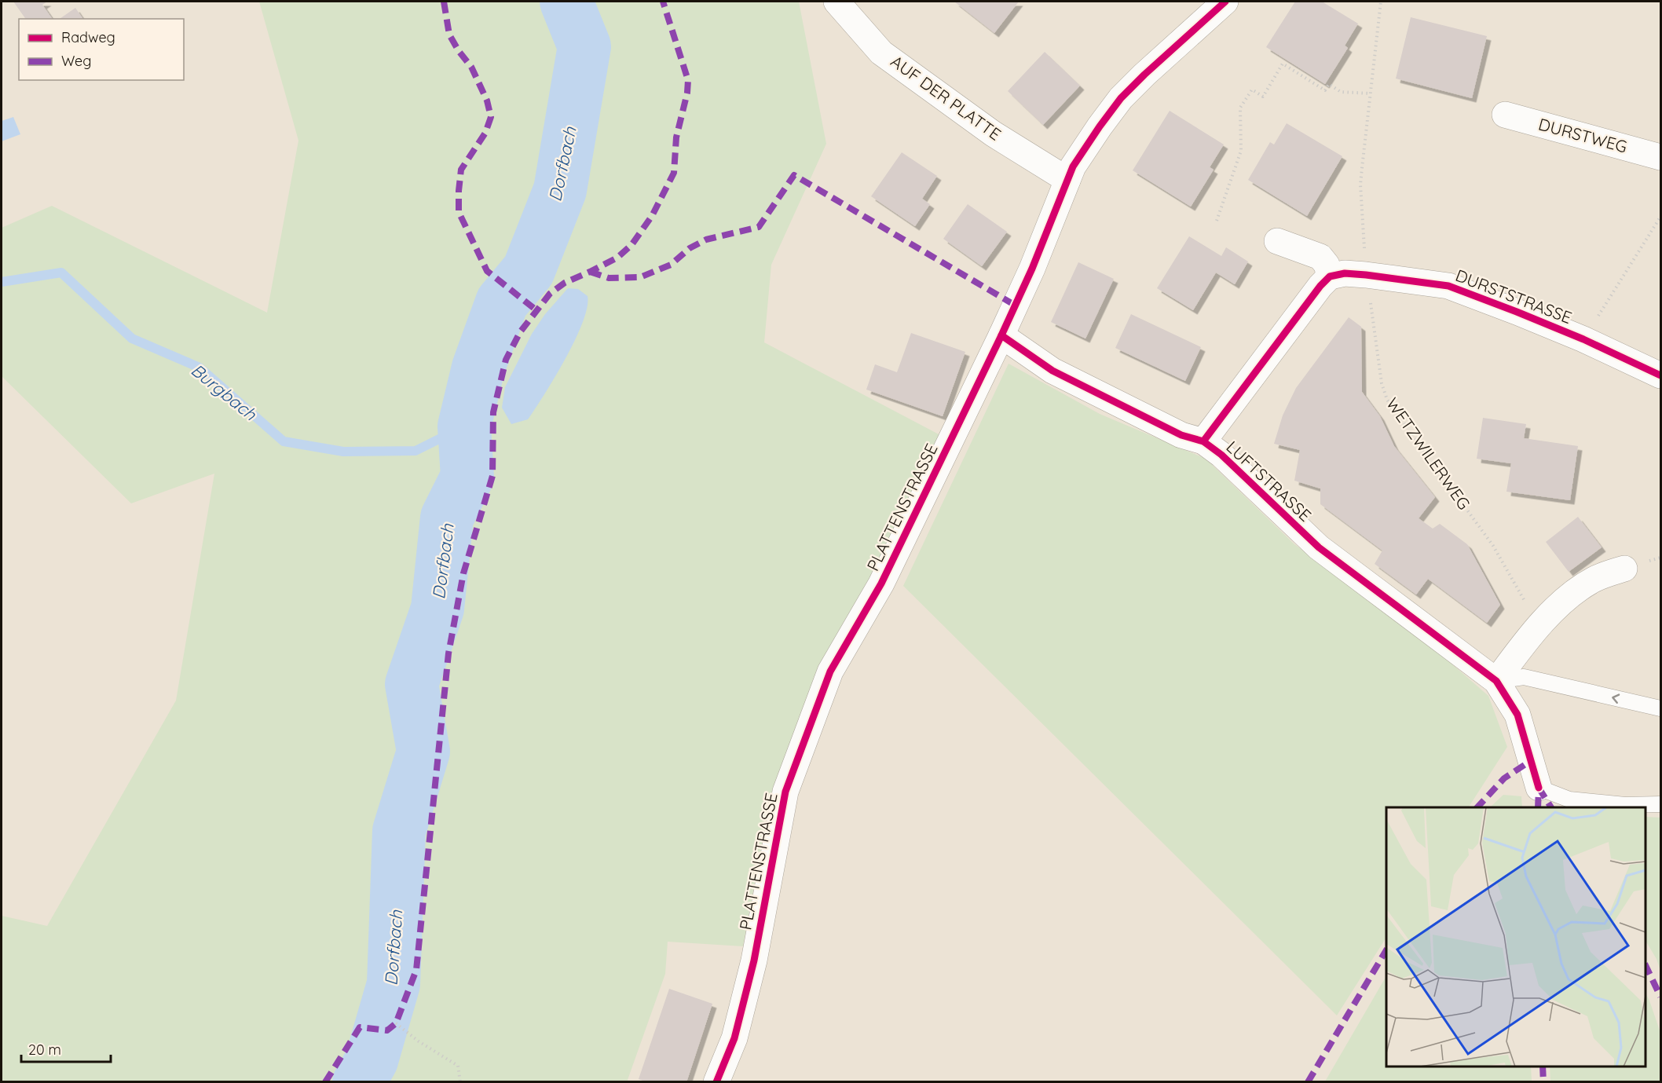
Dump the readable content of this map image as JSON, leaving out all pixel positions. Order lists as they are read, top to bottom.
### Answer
{
  "streets": {
    "street": [
      "AUF DER PLATTE",
      "DURSTWEG",
      "DURSTSTRASSE",
      "LUFTSTRASSE",
      "PLATTENSTRASSE"
    ],
    "path": ["WETZWILERWEG"]
  },
  "crossings": [
    ["AUF DER PLATTE", "PLATTENSTRASSE"],
    ["DURSTSTRASSE", "WETZWILERWEG"],
    ["LUFTSTRASSE", "PLATTENSTRASSE"]
  ],
  "water": ["Dorfbach", "Burgbach"],
  "legend": ["Radweg", "Weg"],
  "scale_bar": "20 m"
}
